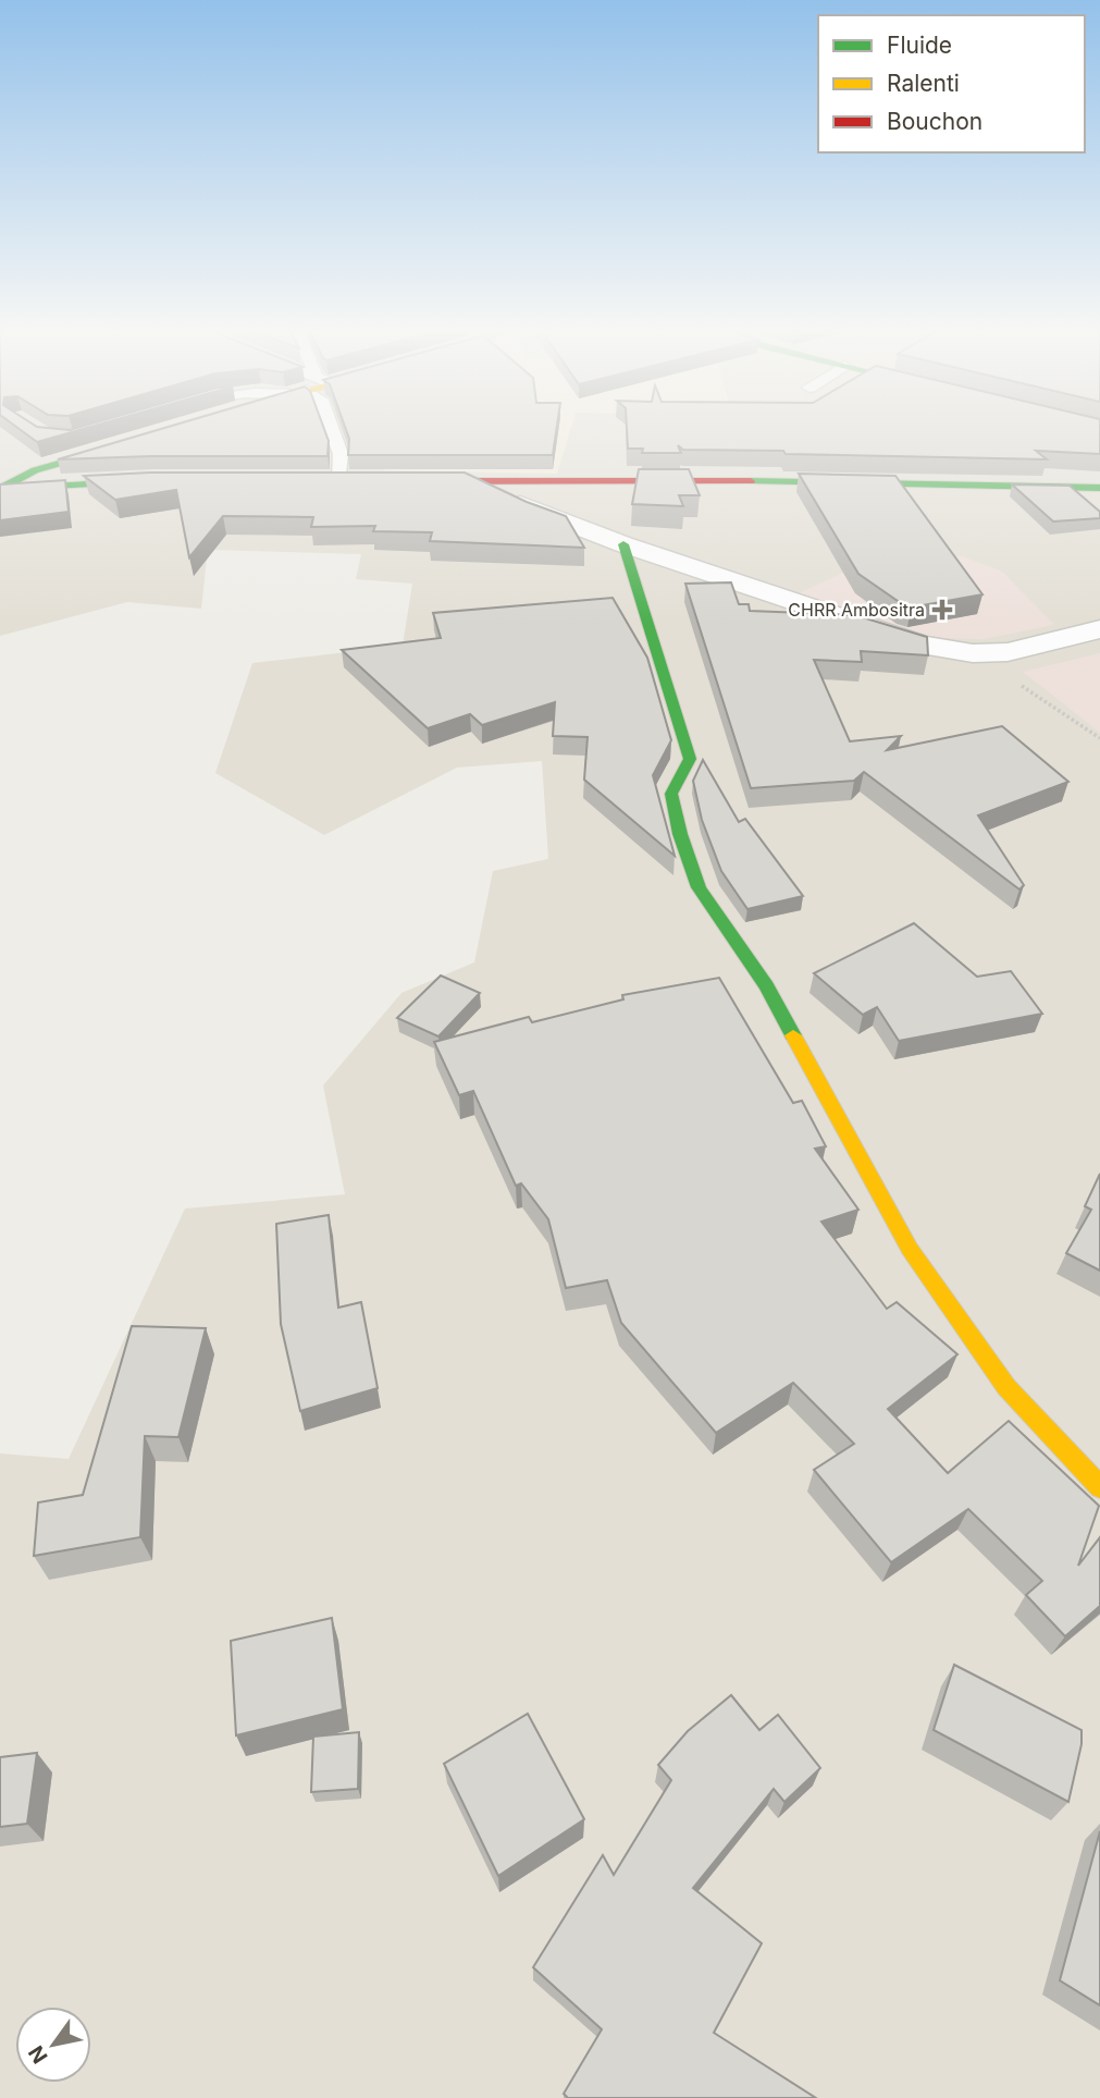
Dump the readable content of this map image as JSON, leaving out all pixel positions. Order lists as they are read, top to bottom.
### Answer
{
  "places": {
    "health": ["CHRR Ambositra"]
  },
  "legend": ["Fluide", "Ralenti", "Bouchon"],
  "north": "bottom left"
}
